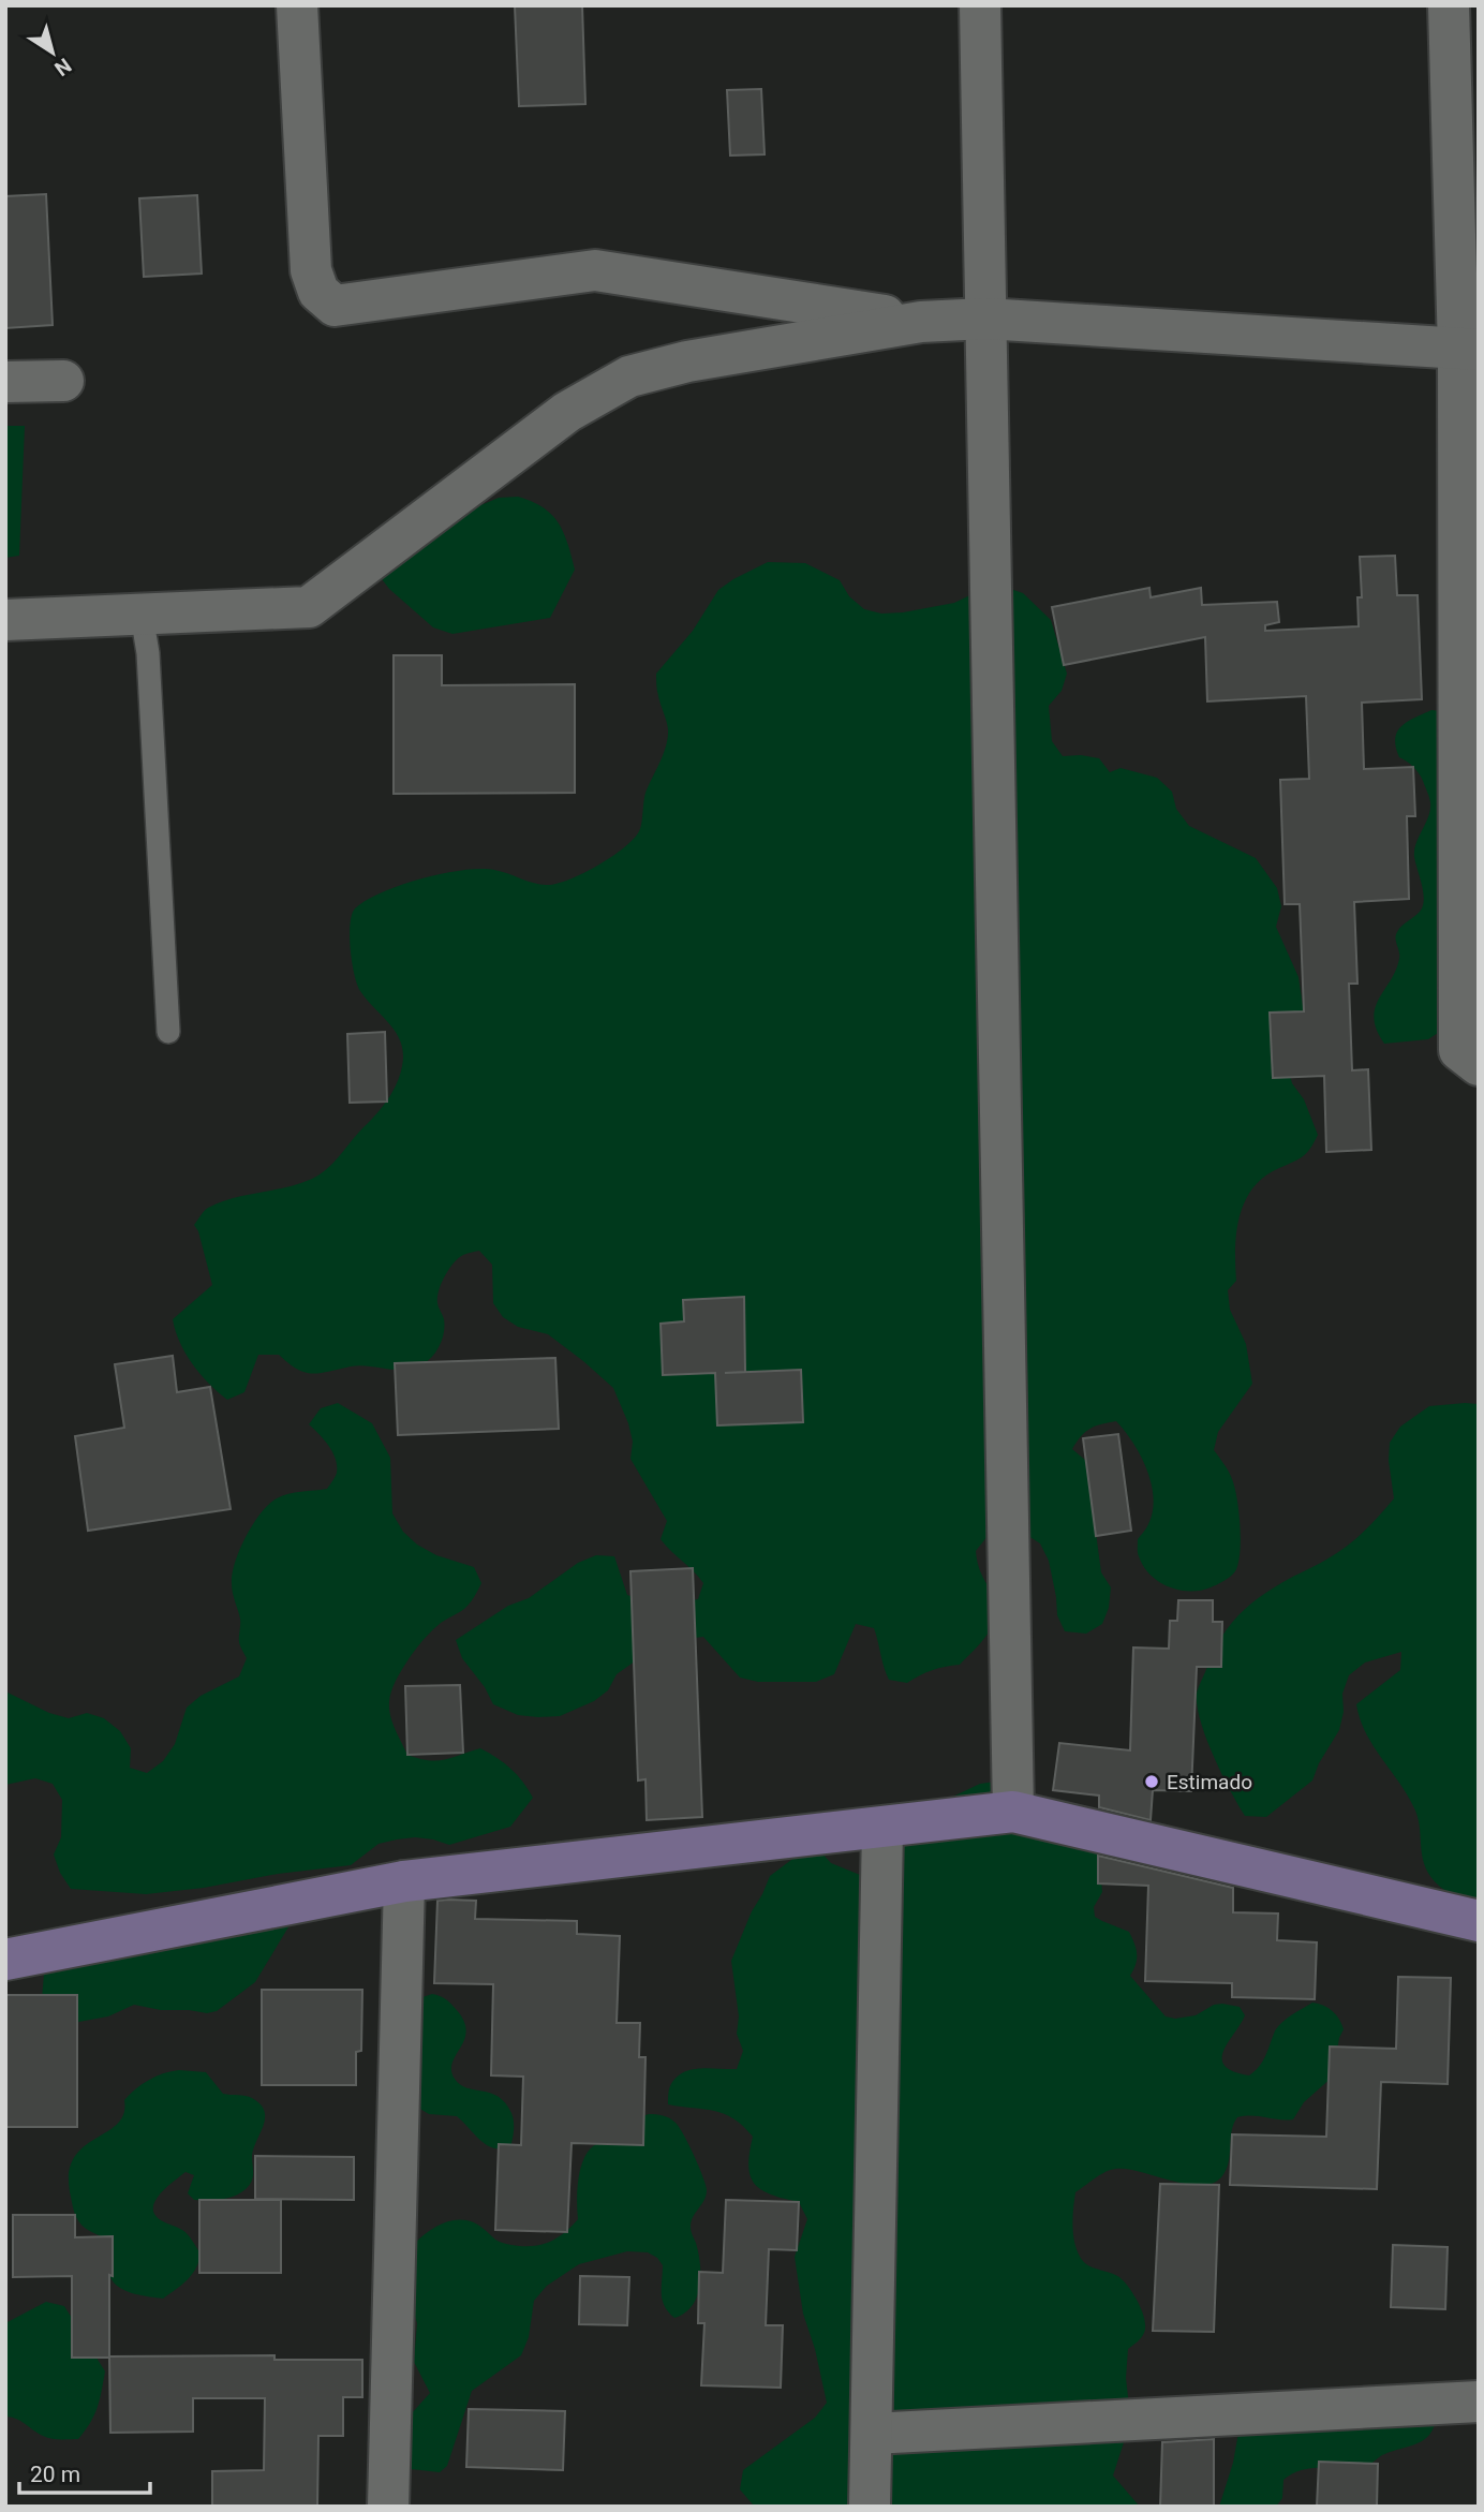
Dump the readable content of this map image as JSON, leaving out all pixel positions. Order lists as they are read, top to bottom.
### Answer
{
  "places": ["Estimado"],
  "scale_bar": "20 m",
  "north": "bottom right"
}
